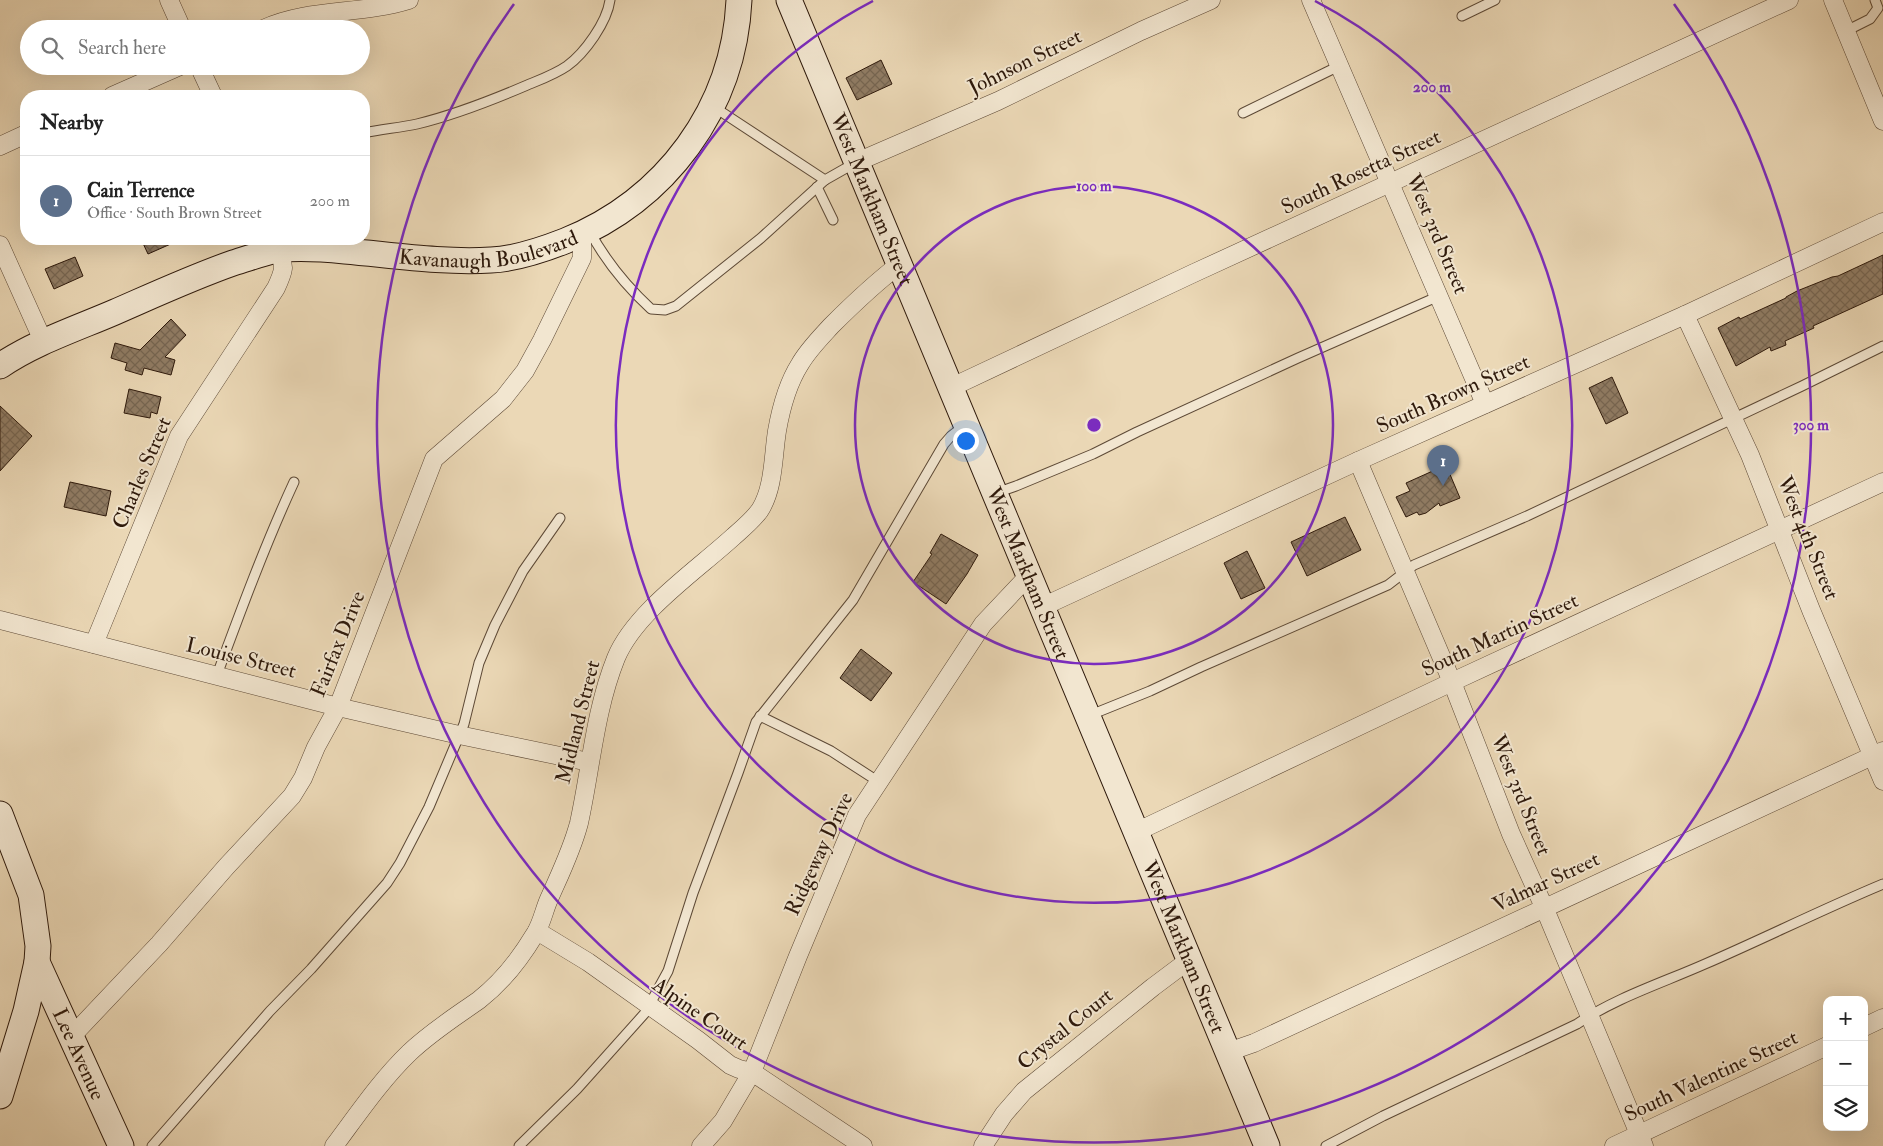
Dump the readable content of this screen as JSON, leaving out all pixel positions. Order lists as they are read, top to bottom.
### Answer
{
  "streets": {
    "street": [
      "Johnson Street",
      "South Rosetta Street",
      "West Markham Street",
      "West 3rd Street",
      "Kavanaugh Boulevard",
      "South Brown Street",
      "Charles Street",
      "West 4th Street",
      "South Martin Street",
      "Fairfax Drive",
      "Louise Street",
      "Midland Street",
      "Ridgeway Drive",
      "Valmar Street",
      "Alpine Court",
      "Crystal Court",
      "Lee Avenue",
      "South Valentine Street"
    ]
  },
  "crossings": [
    ["Johnson Street", "West Markham Street"],
    ["South Rosetta Street", "West Markham Street"],
    ["South Rosetta Street", "West 3rd Street"],
    ["West Markham Street", "South Brown Street"],
    ["West Markham Street", "South Martin Street"],
    ["West Markham Street", "Midland Street"],
    ["West Markham Street", "Ridgeway Drive"],
    ["West Markham Street", "Valmar Street"],
    ["West Markham Street", "Crystal Court"],
    ["West 3rd Street", "South Brown Street"],
    ["West 3rd Street", "South Martin Street"],
    ["West 3rd Street", "Valmar Street"],
    ["West 3rd Street", "South Valentine Street"],
    ["Kavanaugh Boulevard", "Fairfax Drive"],
    ["South Brown Street", "West 4th Street"],
    ["Charles Street", "Louise Street"],
    ["West 4th Street", "South Martin Street"],
    ["West 4th Street", "Valmar Street"],
    ["Fairfax Drive", "Louise Street"],
    ["Fairfax Drive", "Lee Avenue"],
    ["Louise Street", "Midland Street"],
    ["Midland Street", "Alpine Court"],
    ["Ridgeway Drive", "Alpine Court"]
  ],
  "page": {
    "search": "Search here",
    "heading": "Nearby",
    "list": [
      {
        "mark": "1",
        "name": "Cain Terrence",
        "note": "Office · South Brown Street",
        "value": "200 m"
      }
    ],
    "pins": "1",
    "map_buttons": ["+", "−"]
  },
  "rings": ["200 m", "100 m", "300 m"]
}
